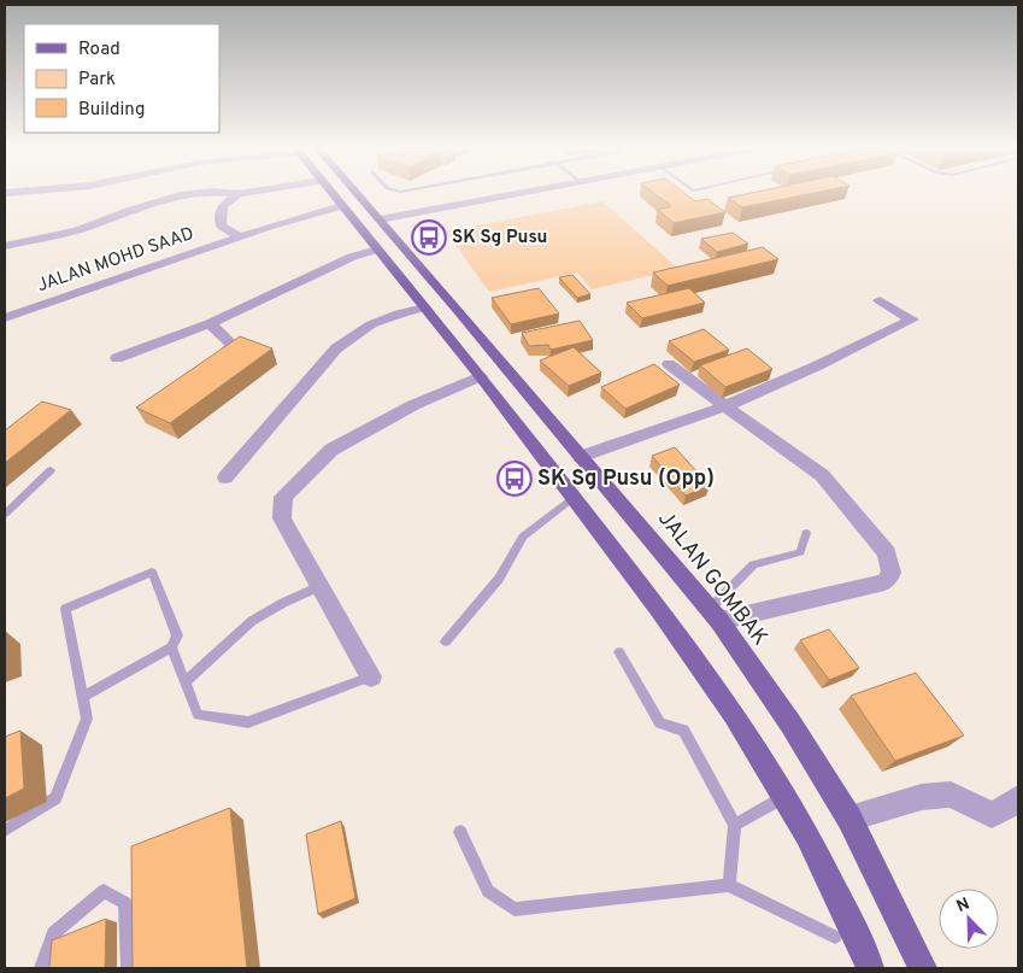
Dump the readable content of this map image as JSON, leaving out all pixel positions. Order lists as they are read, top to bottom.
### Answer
{
  "streets": {
    "main road": ["JALAN GOMBAK"],
    "street": ["JALAN MOHD SAAD"]
  },
  "places": {
    "bus stop": ["SK Sg Pusu", "SK Sg Pusu (Opp)"]
  },
  "legend": ["Road", "Park", "Building"],
  "north": "top left"
}
